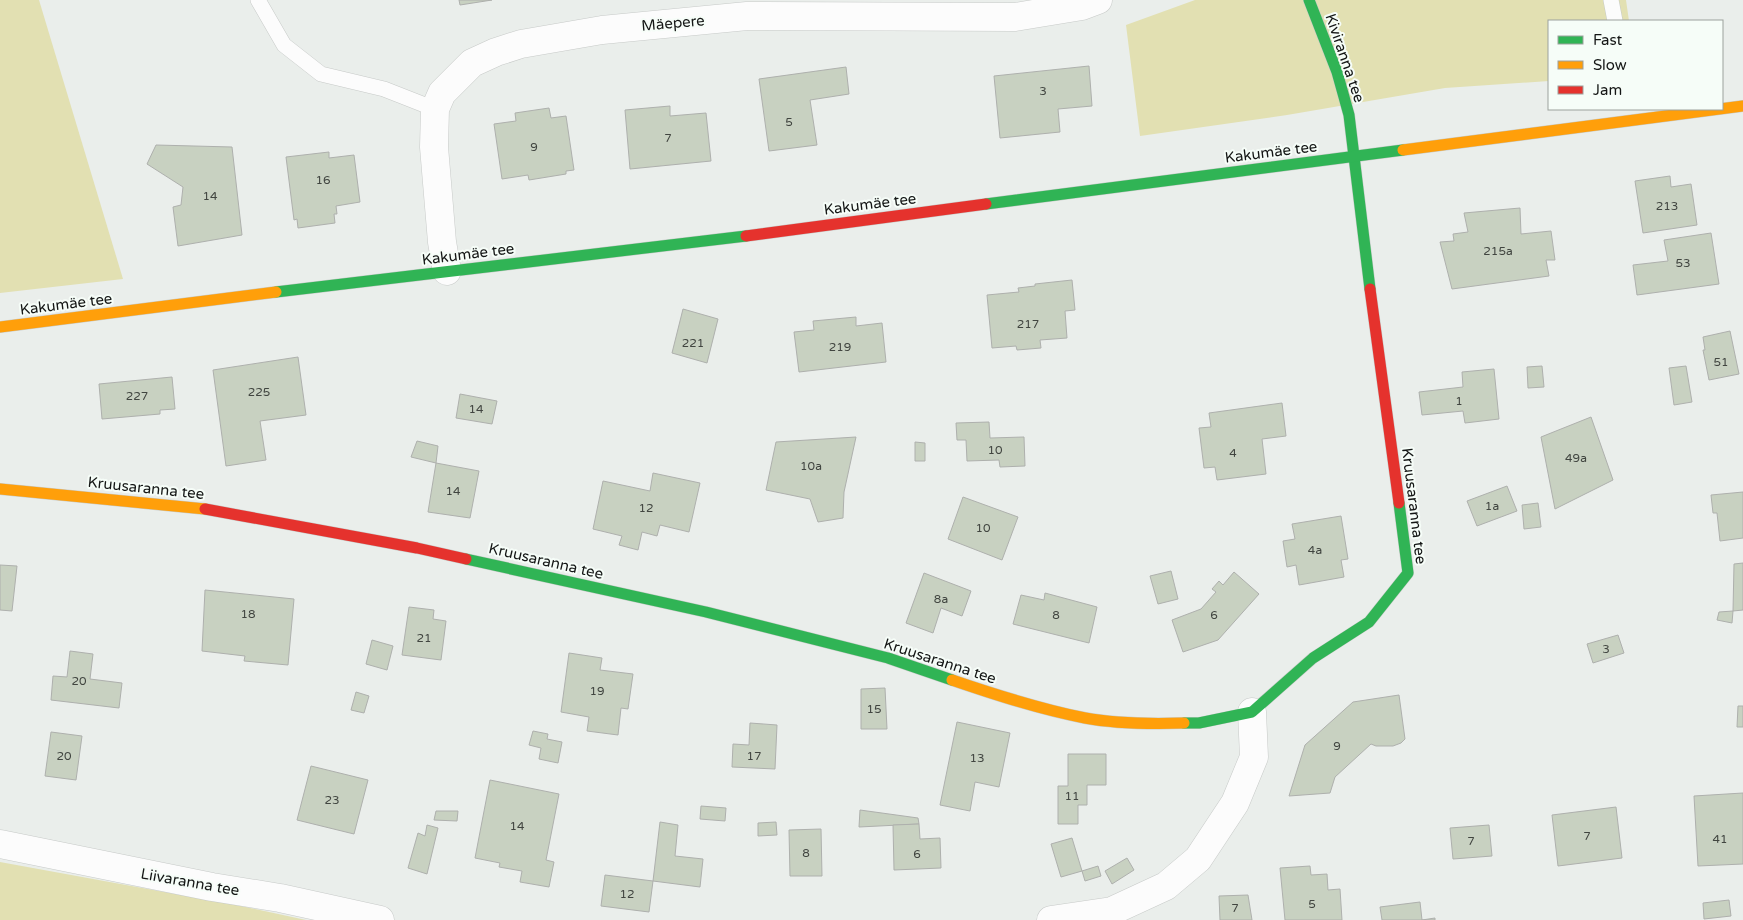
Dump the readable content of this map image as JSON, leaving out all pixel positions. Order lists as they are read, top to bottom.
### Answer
{
  "streets": {
    "street": [
      "Mäepere",
      "Kiviranna tee",
      "Kakumäe tee",
      "Kruusaranna tee",
      "Liivaranna tee"
    ]
  },
  "crossings": [
    ["Mäepere", "Kakumäe tee"],
    ["Kiviranna tee", "Kakumäe tee"],
    ["Kiviranna tee", "Kruusaranna tee"],
    ["Kakumäe tee", "Kruusaranna tee"]
  ],
  "house_numbers": [
    "3",
    "5",
    "7",
    "9",
    "16",
    "14",
    "213",
    "215a",
    "53",
    "217",
    "221",
    "219",
    "51",
    "225",
    "227",
    "1",
    "14",
    "10",
    "4",
    "49a",
    "10a",
    "14",
    "1a",
    "12",
    "10",
    "4a",
    "8a",
    "18",
    "8",
    "6",
    "21",
    "3",
    "20",
    "19",
    "15",
    "9",
    "20",
    "17",
    "13",
    "11",
    "23",
    "14",
    "7",
    "41",
    "7",
    "8",
    "6",
    "12",
    "5",
    "7"
  ],
  "legend": ["Fast", "Slow", "Jam"]
}
